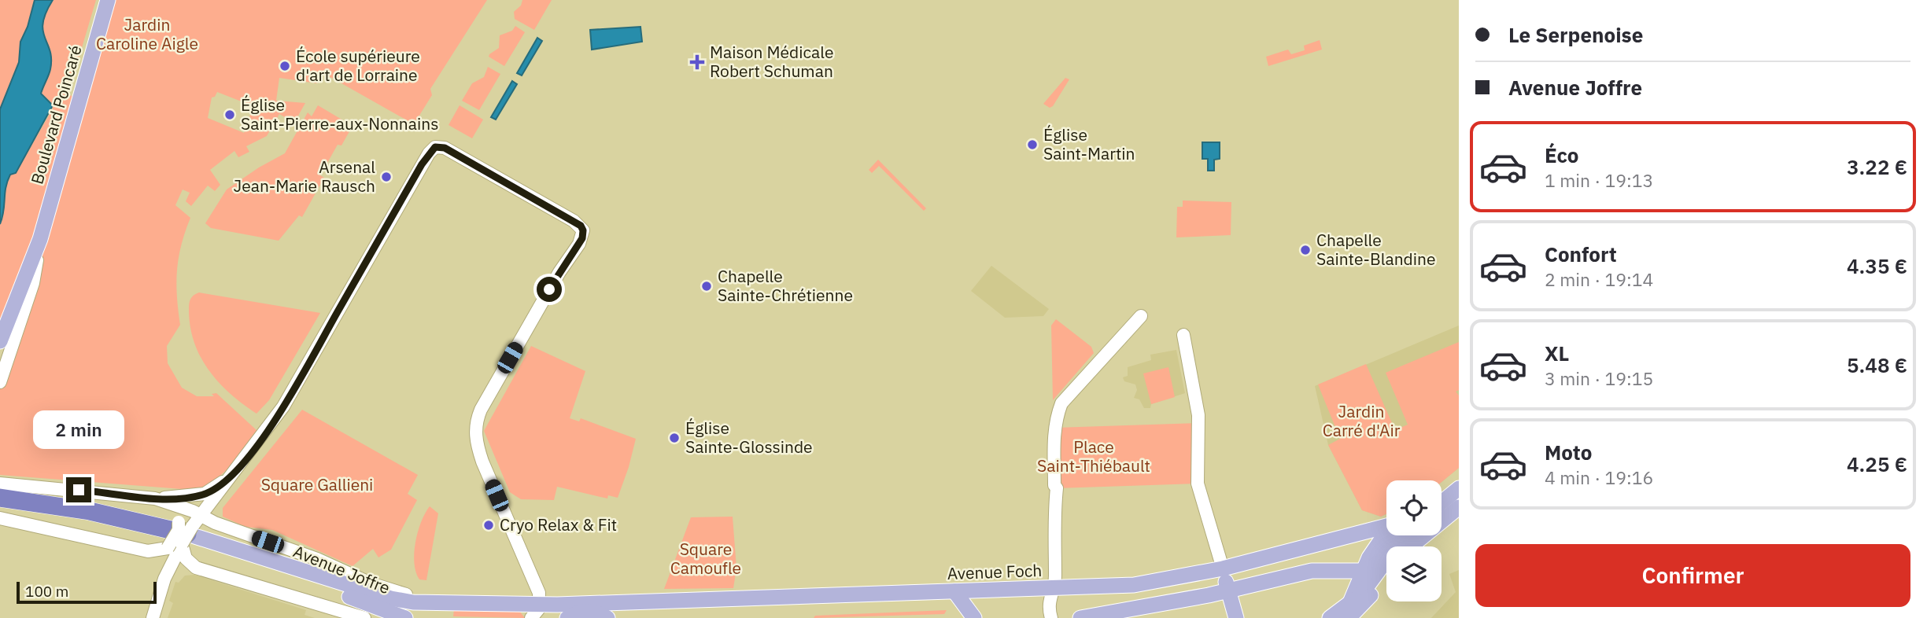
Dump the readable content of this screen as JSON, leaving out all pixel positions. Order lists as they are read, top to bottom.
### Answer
{
  "streets": {
    "highway": ["Avenue Joffre"],
    "main road": ["Boulevard Poincaré", "Avenue Foch"]
  },
  "crossings": [
    ["Avenue Joffre", "Avenue Foch"]
  ],
  "parks": [
    "Jardin Caroline Aigle",
    "Jardin Carré d'Air",
    "Place Saint-Thiébault",
    "Square Gallieni",
    "Square Camoufle"
  ],
  "places": {
    "health": ["Maison Médicale Robert Schuman"],
    "other": [
      "École supérieure d'art de Lorraine",
      "Église Saint-Pierre-aux-Nonnains",
      "Église Saint-Martin",
      "Arsenal Jean-Marie Rausch",
      "Chapelle Sainte-Blandine",
      "Chapelle Sainte-Chrétienne",
      "Église Sainte-Glossinde",
      "Cryo Relax & Fit"
    ]
  },
  "scale_bar": "100 m",
  "page": {
    "banner": ["Le Serpenoise", "Avenue Joffre"],
    "list": [
      {
        "name": "Éco",
        "note": "1 min · 19:13",
        "value": "3.22 €"
      },
      {
        "name": "Confort",
        "note": "2 min · 19:14",
        "value": "4.35 €"
      },
      {
        "name": "XL",
        "note": "3 min · 19:15",
        "value": "5.48 €"
      },
      {
        "name": "Moto",
        "note": "4 min · 19:16",
        "value": "4.25 €"
      }
    ],
    "bubble": "2 min",
    "buttons": "Confirmer",
    "scale": "100 m"
  }
}
